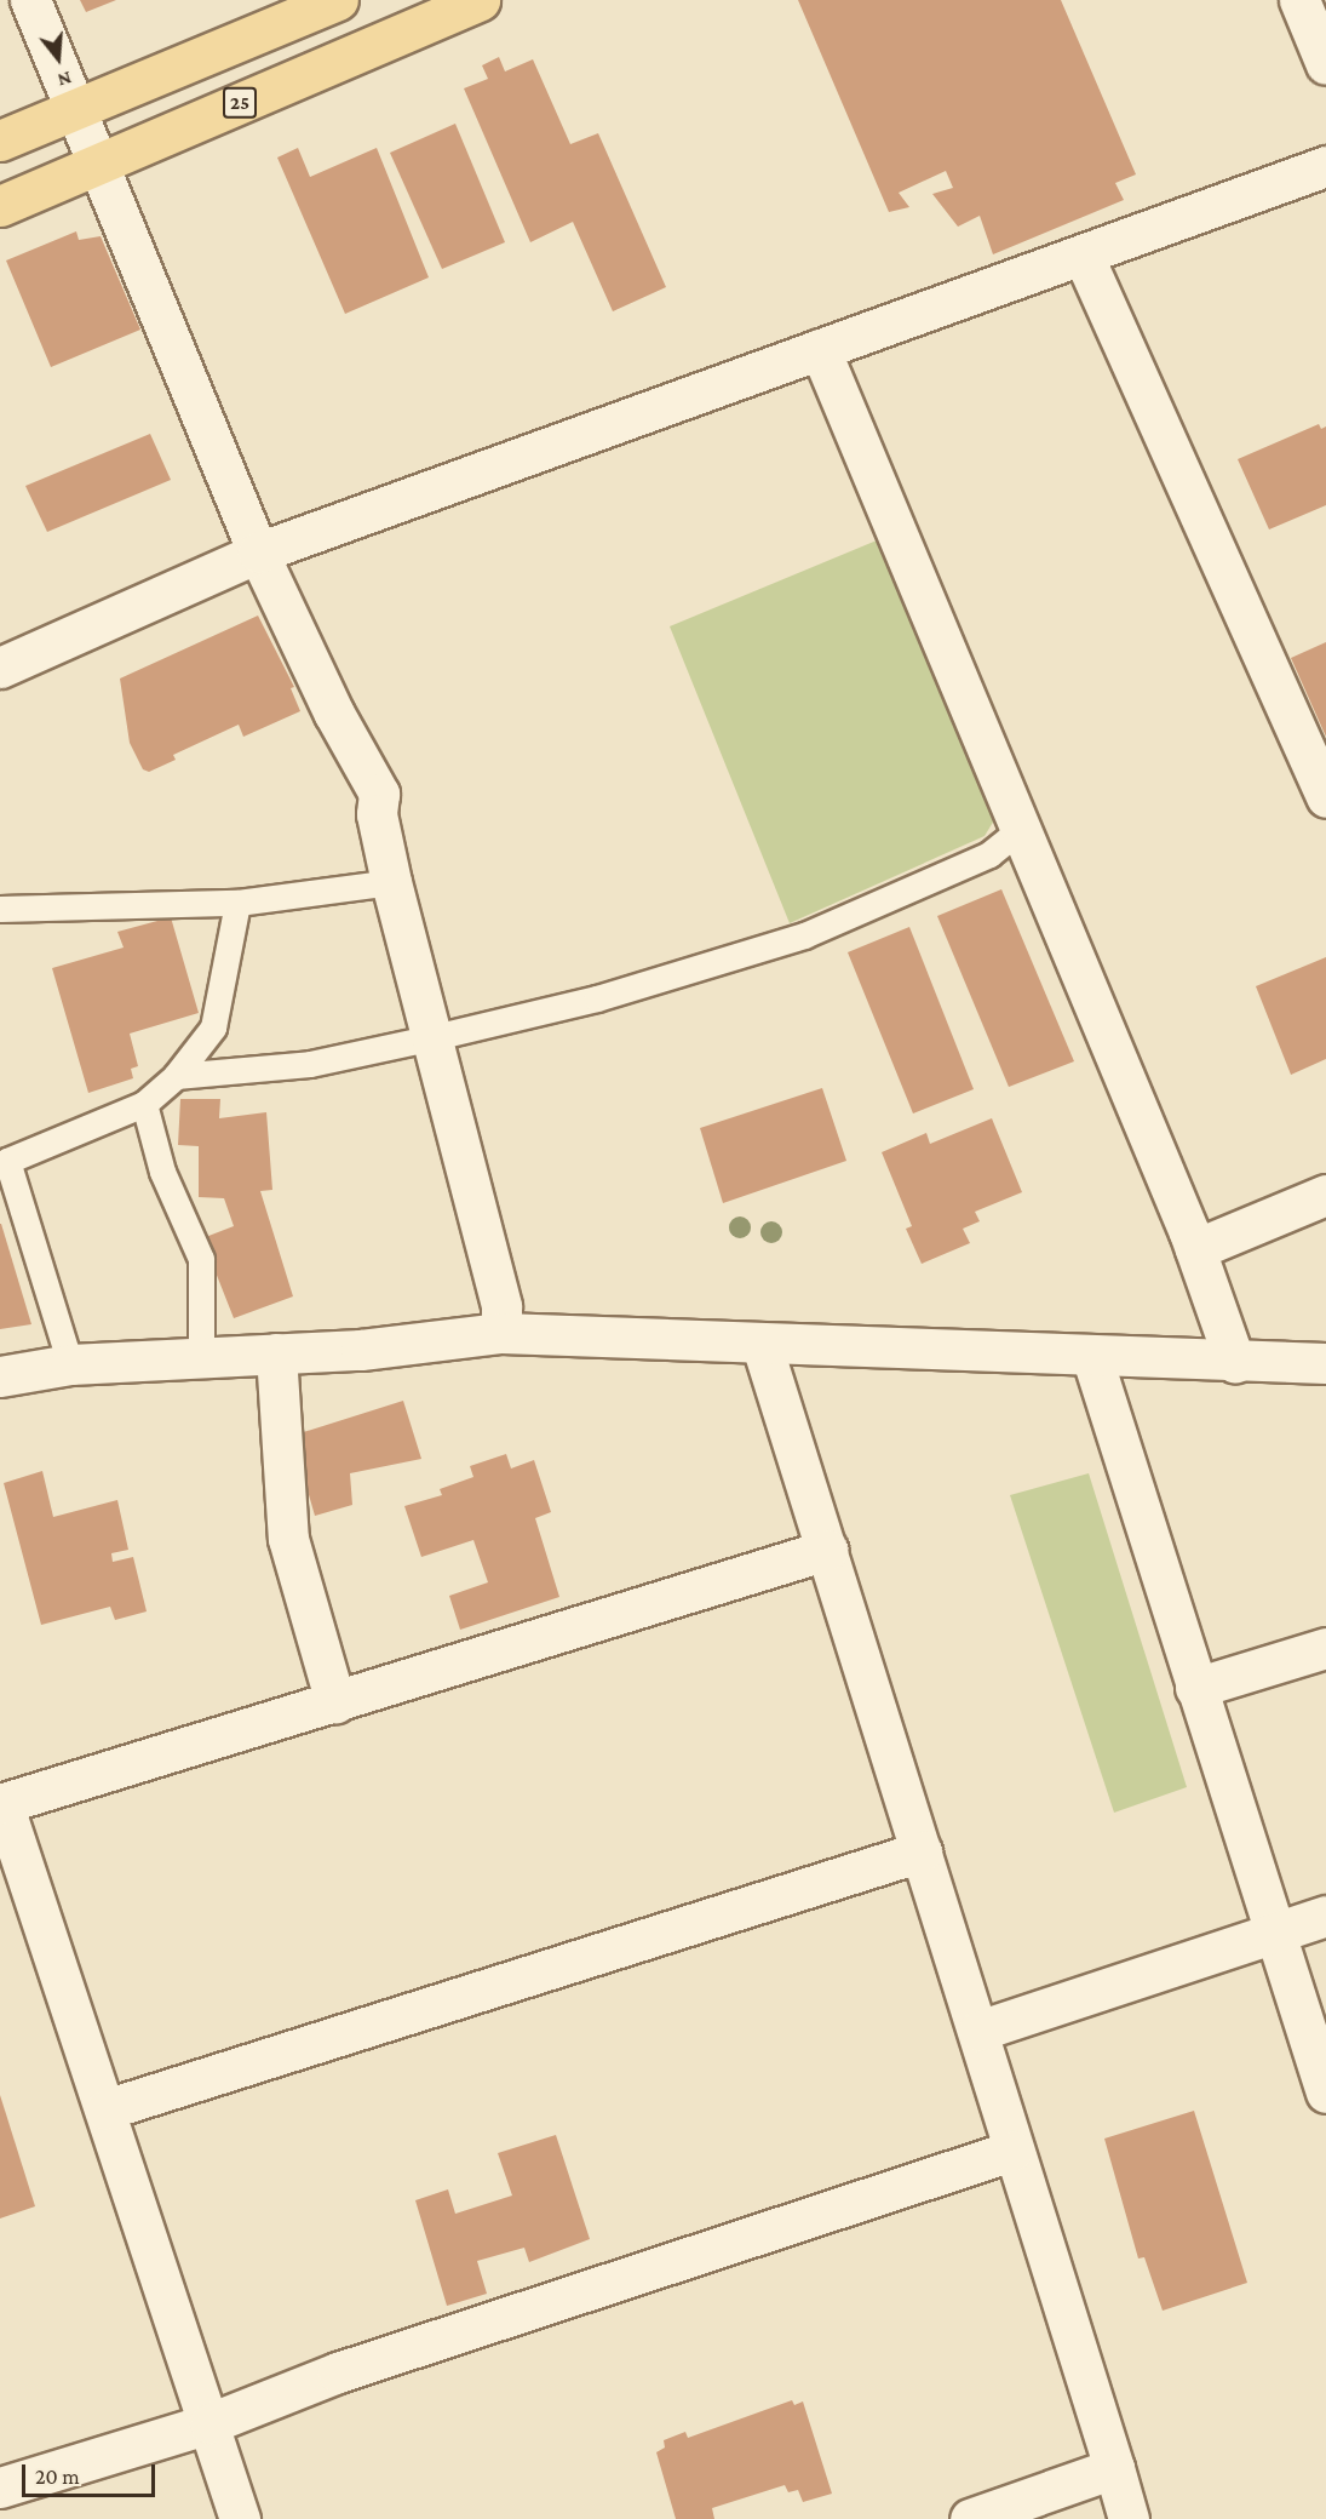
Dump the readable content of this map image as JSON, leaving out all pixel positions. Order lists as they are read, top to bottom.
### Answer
{
  "streets": {
    "main road": ["25"]
  },
  "scale_bar": "20 m",
  "north": "bottom"
}
